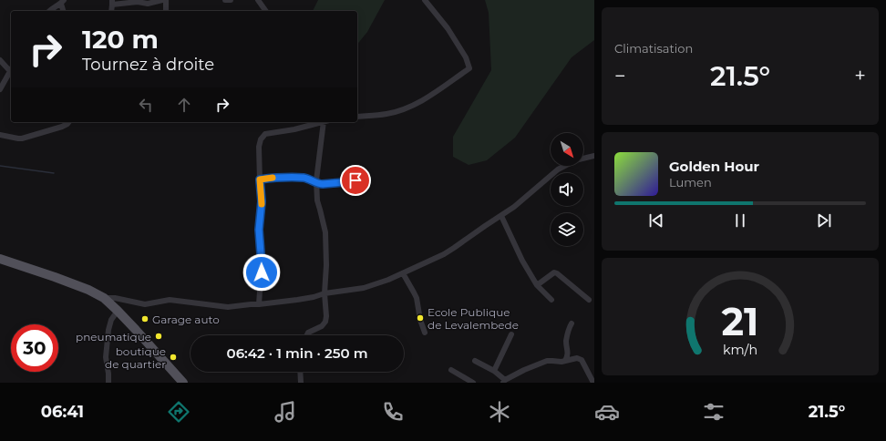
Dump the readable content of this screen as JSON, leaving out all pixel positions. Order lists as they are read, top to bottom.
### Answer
{
  "places": [
    "Ecole Publique de Levalembede",
    "Garage auto",
    "pneumatique",
    "boutique de quartier"
  ],
  "north": "bottom right",
  "page": {
    "tile": "Climatisation",
    "turn": ["120 m", "Tournez à droite"],
    "heat": ["−", "21.5°", "+"],
    "song": ["Golden Hour", "Lumen"],
    "limit": "30",
    "trip": "06:42 · 1 min · 250 m",
    "tabs": ["06:41", "21.5°"],
    "gauge": ["21", "km/h"]
  }
}
